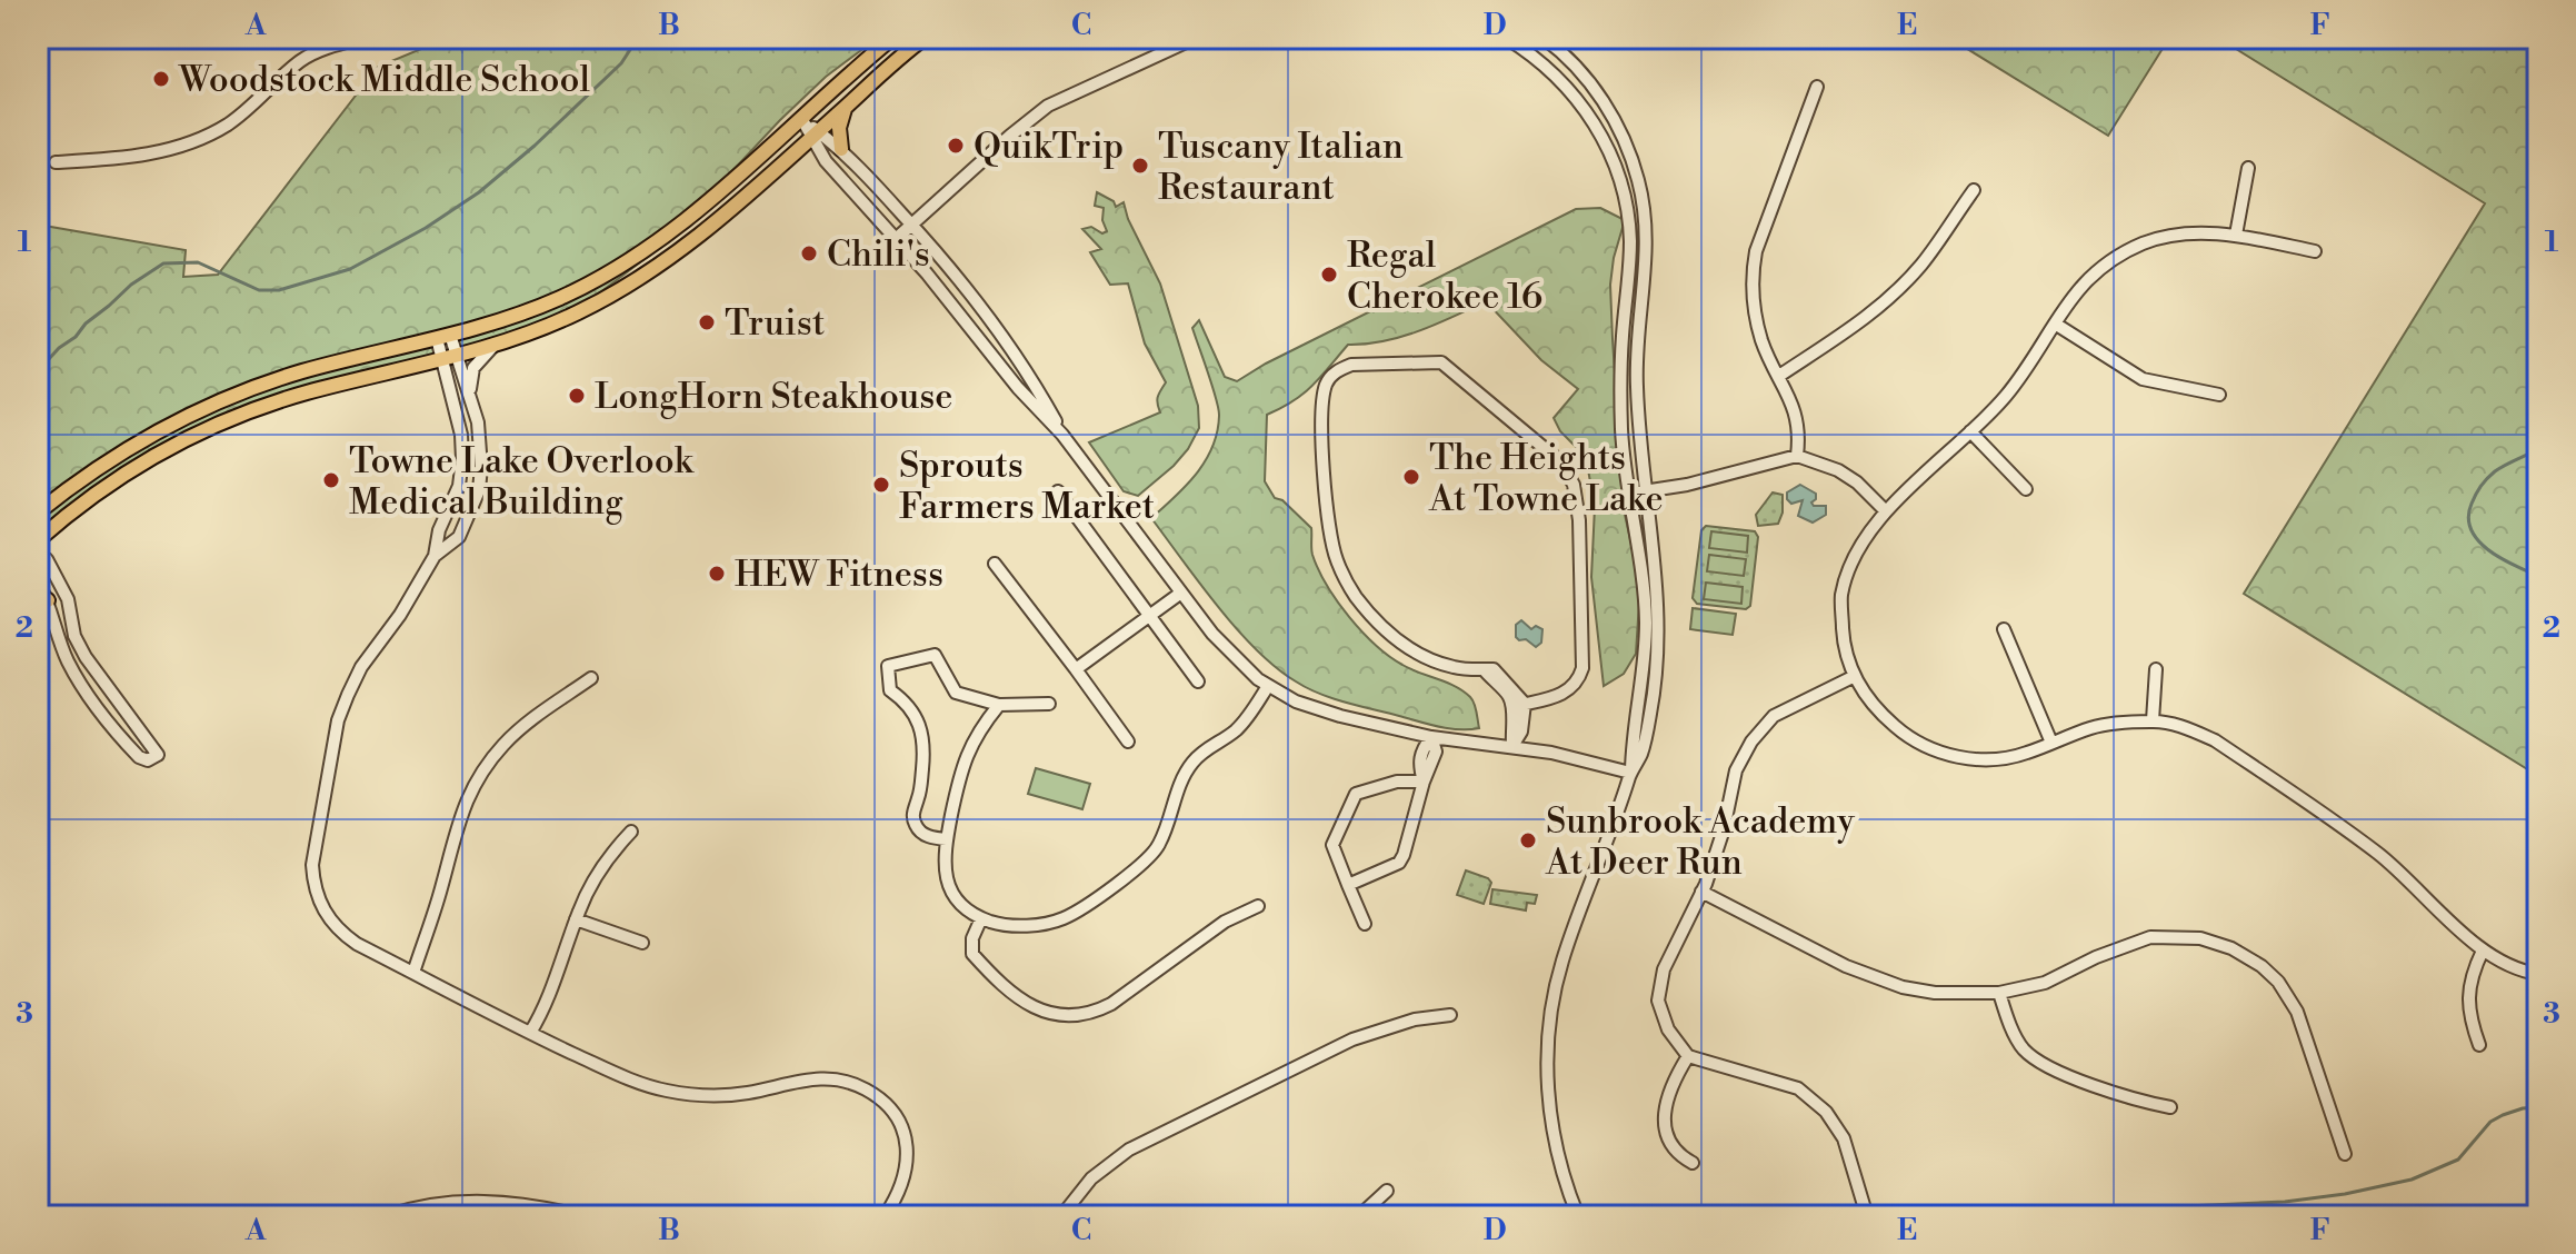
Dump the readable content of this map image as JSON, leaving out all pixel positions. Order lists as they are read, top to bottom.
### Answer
{
  "places": [
    "Woodstock Middle School",
    "QuikTrip",
    "Tuscany Italian Restaurant",
    "Chili's",
    "Regal Cherokee 16",
    "Truist",
    "LongHorn Steakhouse",
    "The Heights At Towne Lake",
    "Towne Lake Overlook Medical Building",
    "Sprouts Farmers Market",
    "HEW Fitness",
    "Sunbrook Academy At Deer Run"
  ],
  "grid": {
    "columns": [
      "A",
      "B",
      "C",
      "D",
      "E",
      "F"
    ],
    "rows": ["1", "2", "3"]
  }
}
